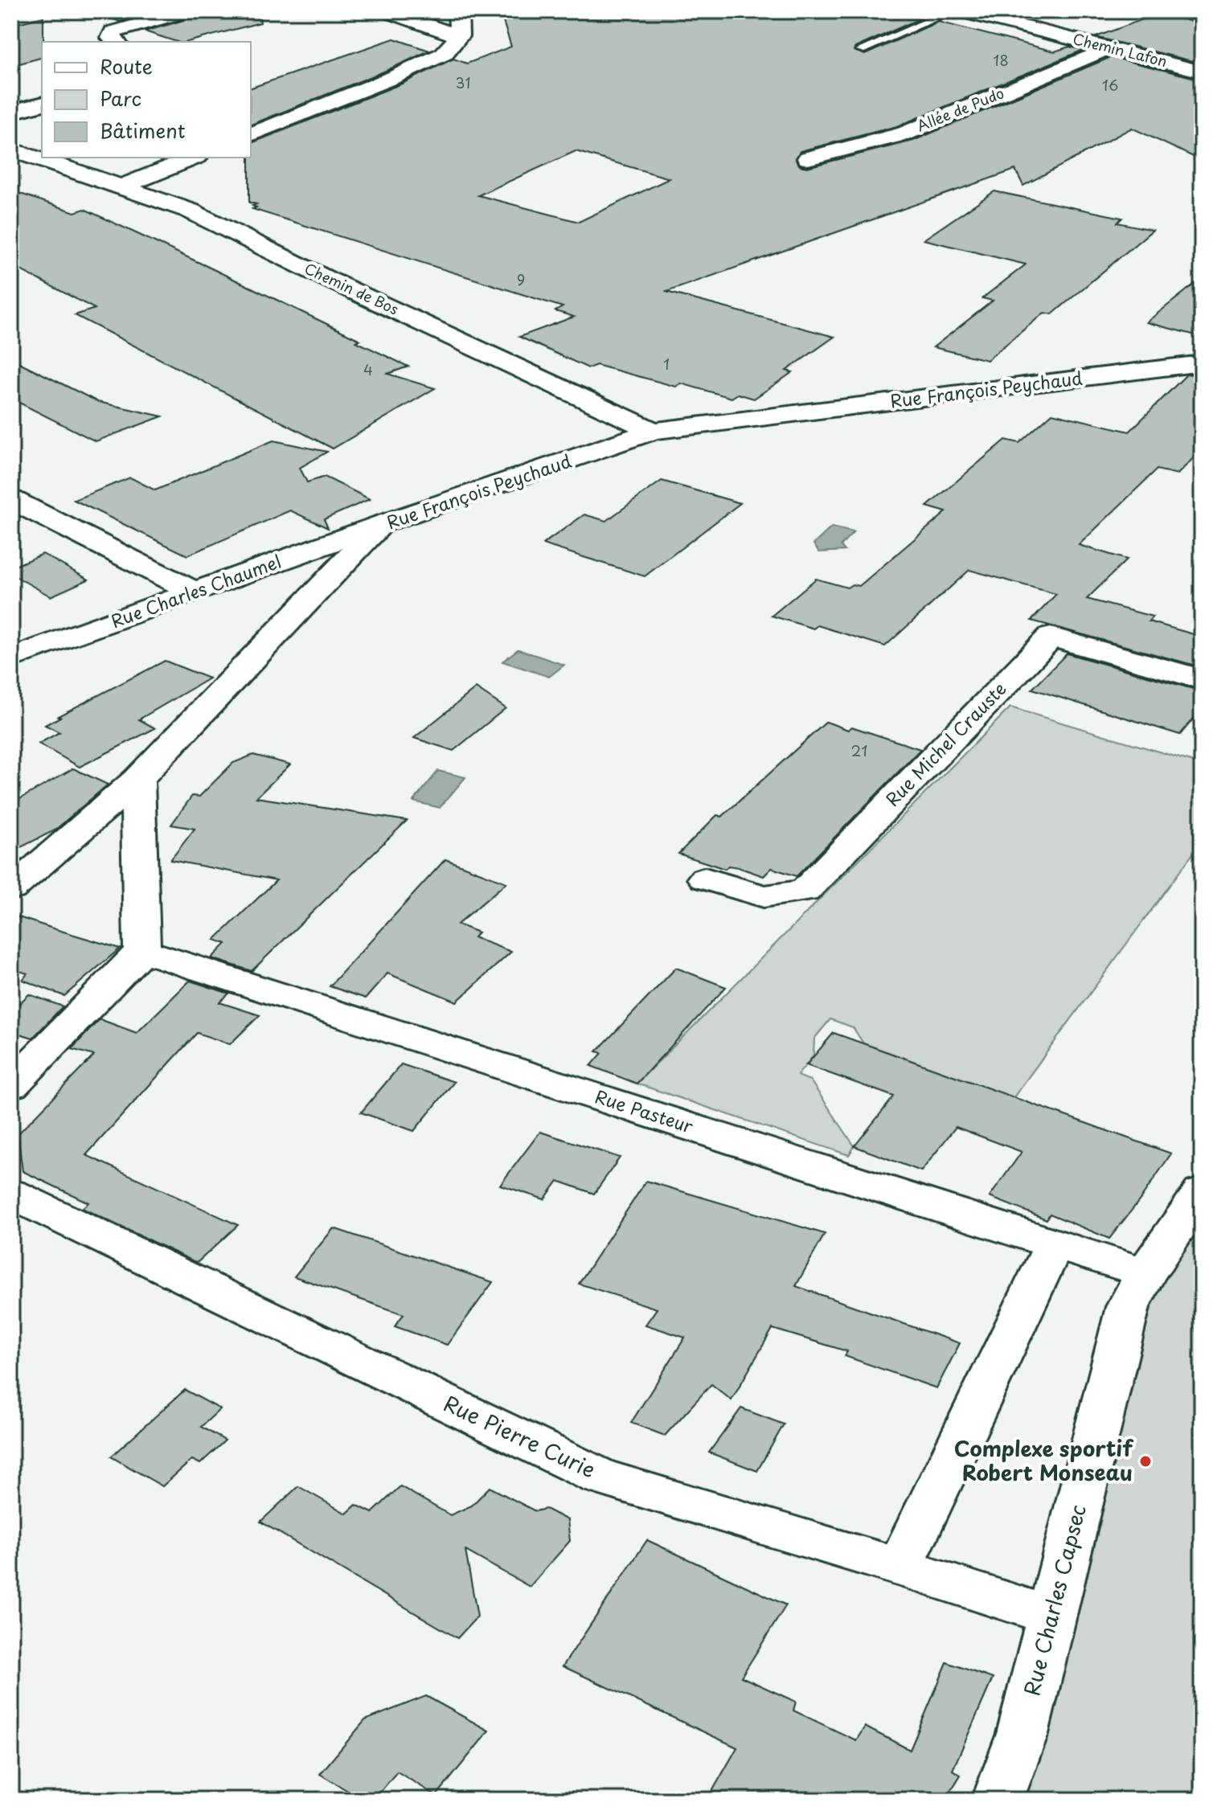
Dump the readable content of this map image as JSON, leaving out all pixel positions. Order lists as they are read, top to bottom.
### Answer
{
  "streets": {
    "street": [
      "Chemin Lafon",
      "Allée de Pudo",
      "Chemin de Bos",
      "Rue François Peychaud",
      "Rue Charles Chaumel",
      "Rue Michel Crauste",
      "Rue Pasteur",
      "Rue Pierre Curie",
      "Rue Charles Capsec"
    ]
  },
  "crossings": [
    ["Chemin Lafon", "Allée de Pudo"],
    ["Chemin de Bos", "Rue François Peychaud"],
    ["Rue François Peychaud", "Rue Charles Chaumel"],
    ["Rue Pasteur", "Rue Charles Capsec"],
    ["Rue Pierre Curie", "Rue Charles Capsec"]
  ],
  "places": ["Complexe sportif Robert Monseau"],
  "house_numbers": [
    "18",
    "31",
    "16",
    "9",
    "1",
    "4",
    "21"
  ],
  "legend": ["Route", "Parc", "Bâtiment"]
}
